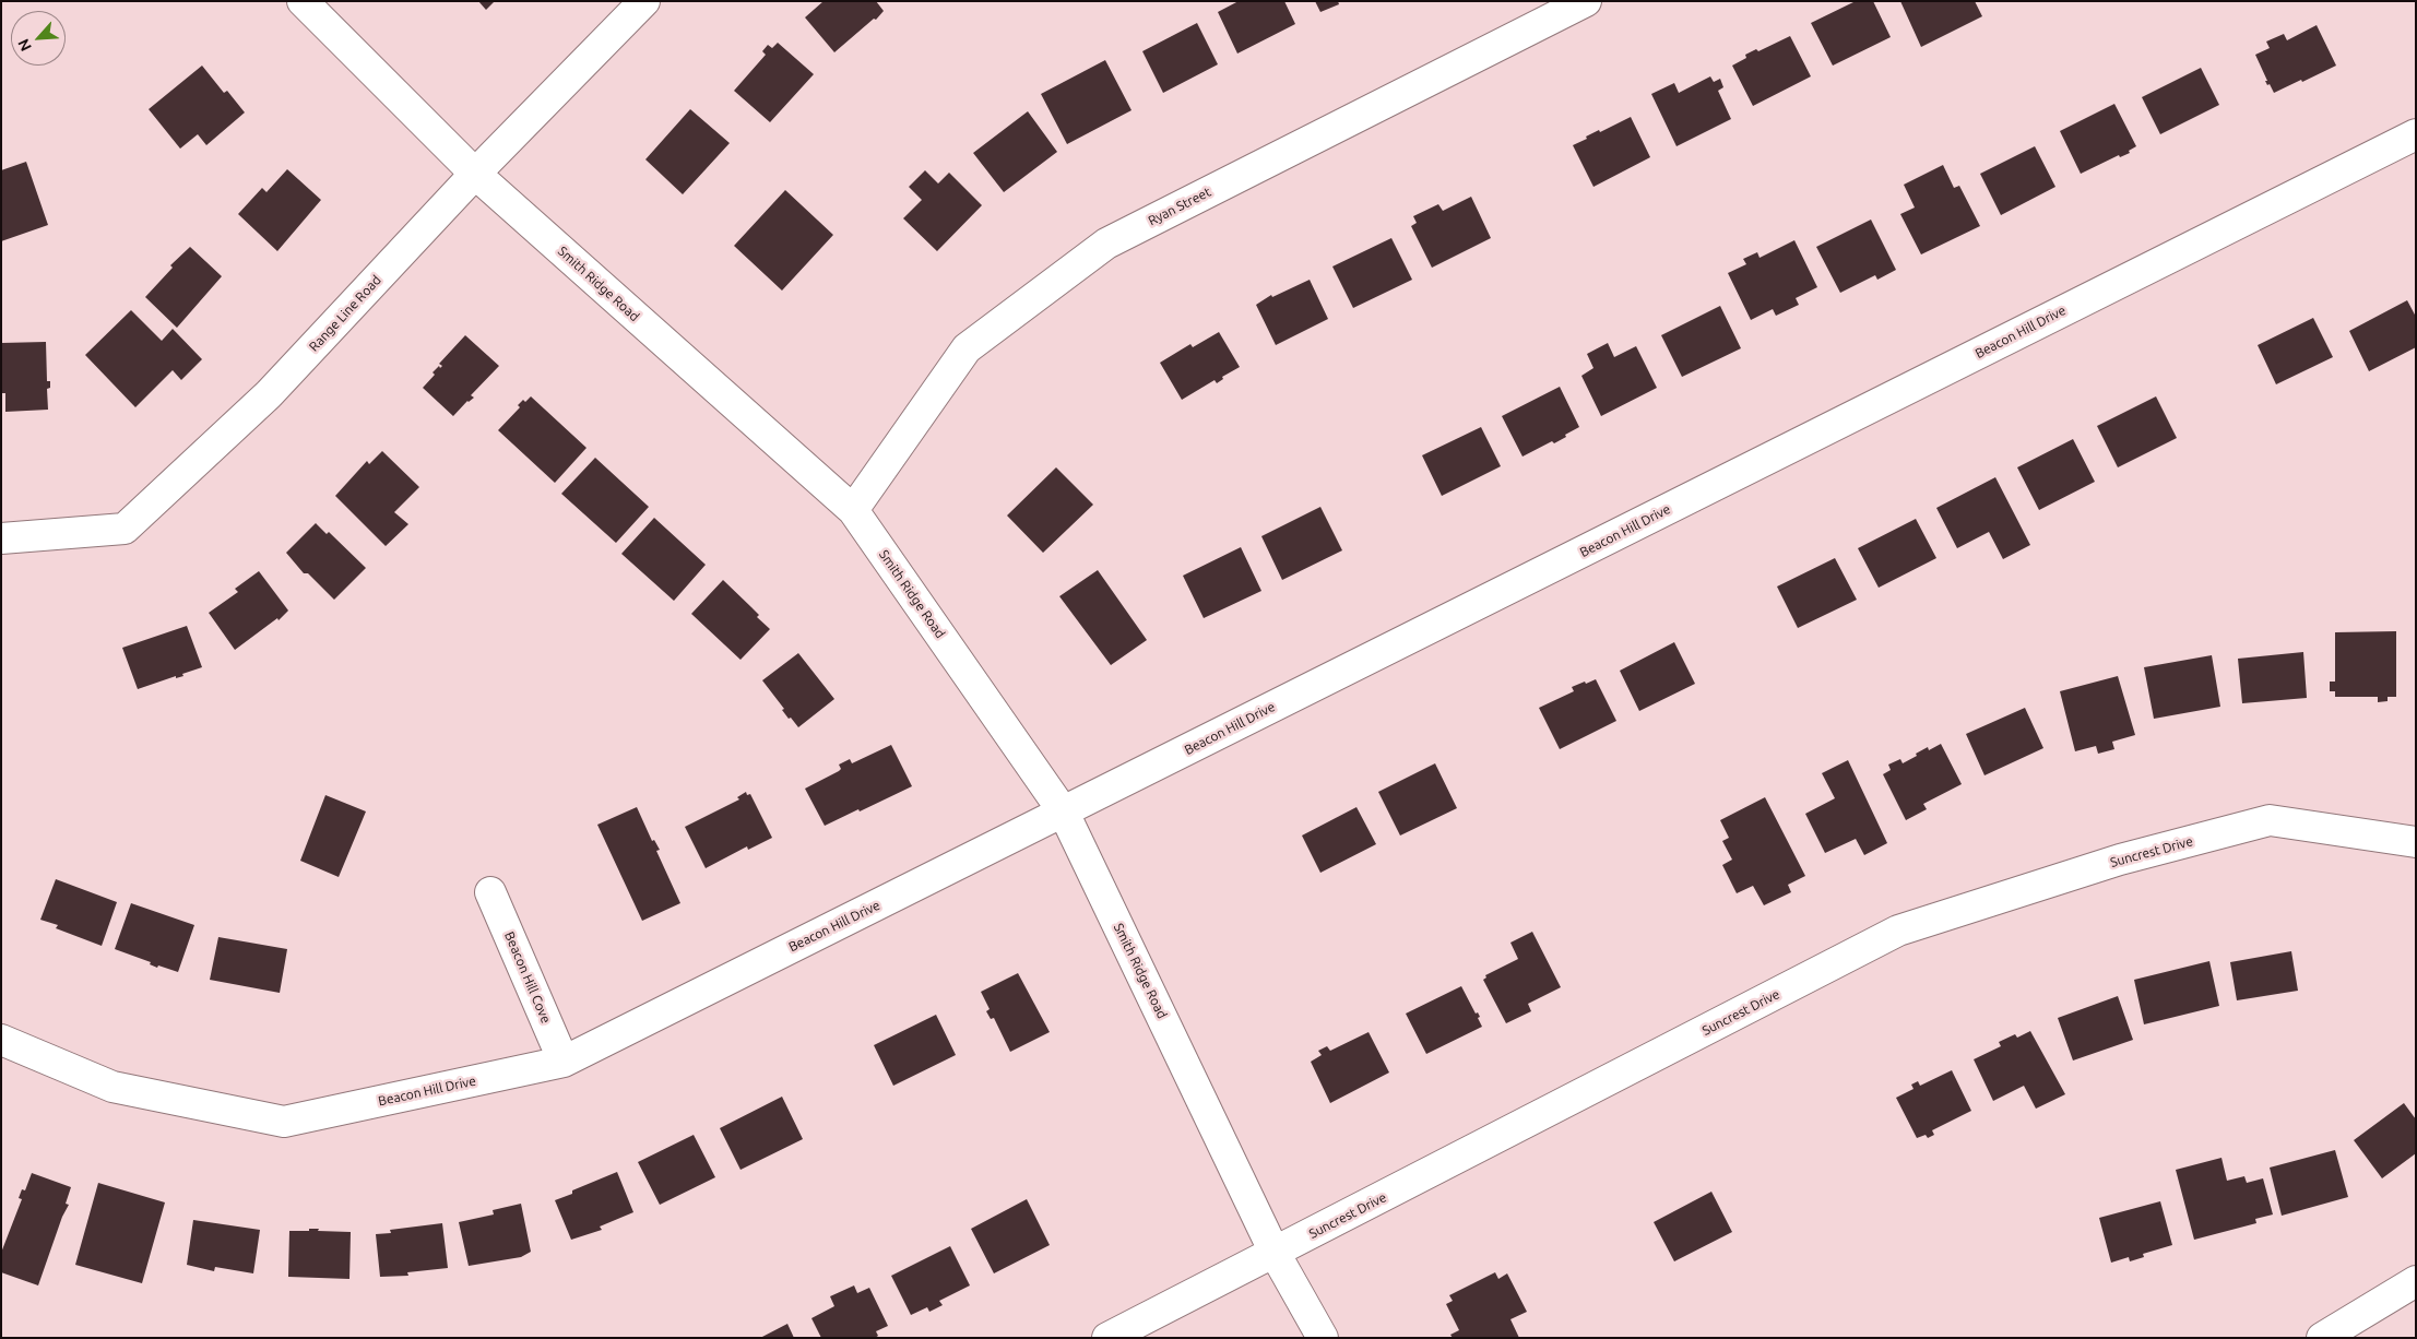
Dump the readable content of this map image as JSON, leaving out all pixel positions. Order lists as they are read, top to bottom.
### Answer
{
  "streets": {
    "street": [
      "Ryan Street",
      "Smith Ridge Road",
      "Range Line Road",
      "Beacon Hill Drive",
      "Suncrest Drive",
      "Beacon Hill Cove"
    ]
  },
  "crossings": [
    ["Ryan Street", "Smith Ridge Road"],
    ["Smith Ridge Road", "Range Line Road"],
    ["Smith Ridge Road", "Beacon Hill Drive"],
    ["Smith Ridge Road", "Suncrest Drive"],
    ["Beacon Hill Drive", "Beacon Hill Cove"]
  ],
  "north": "bottom left"
}
